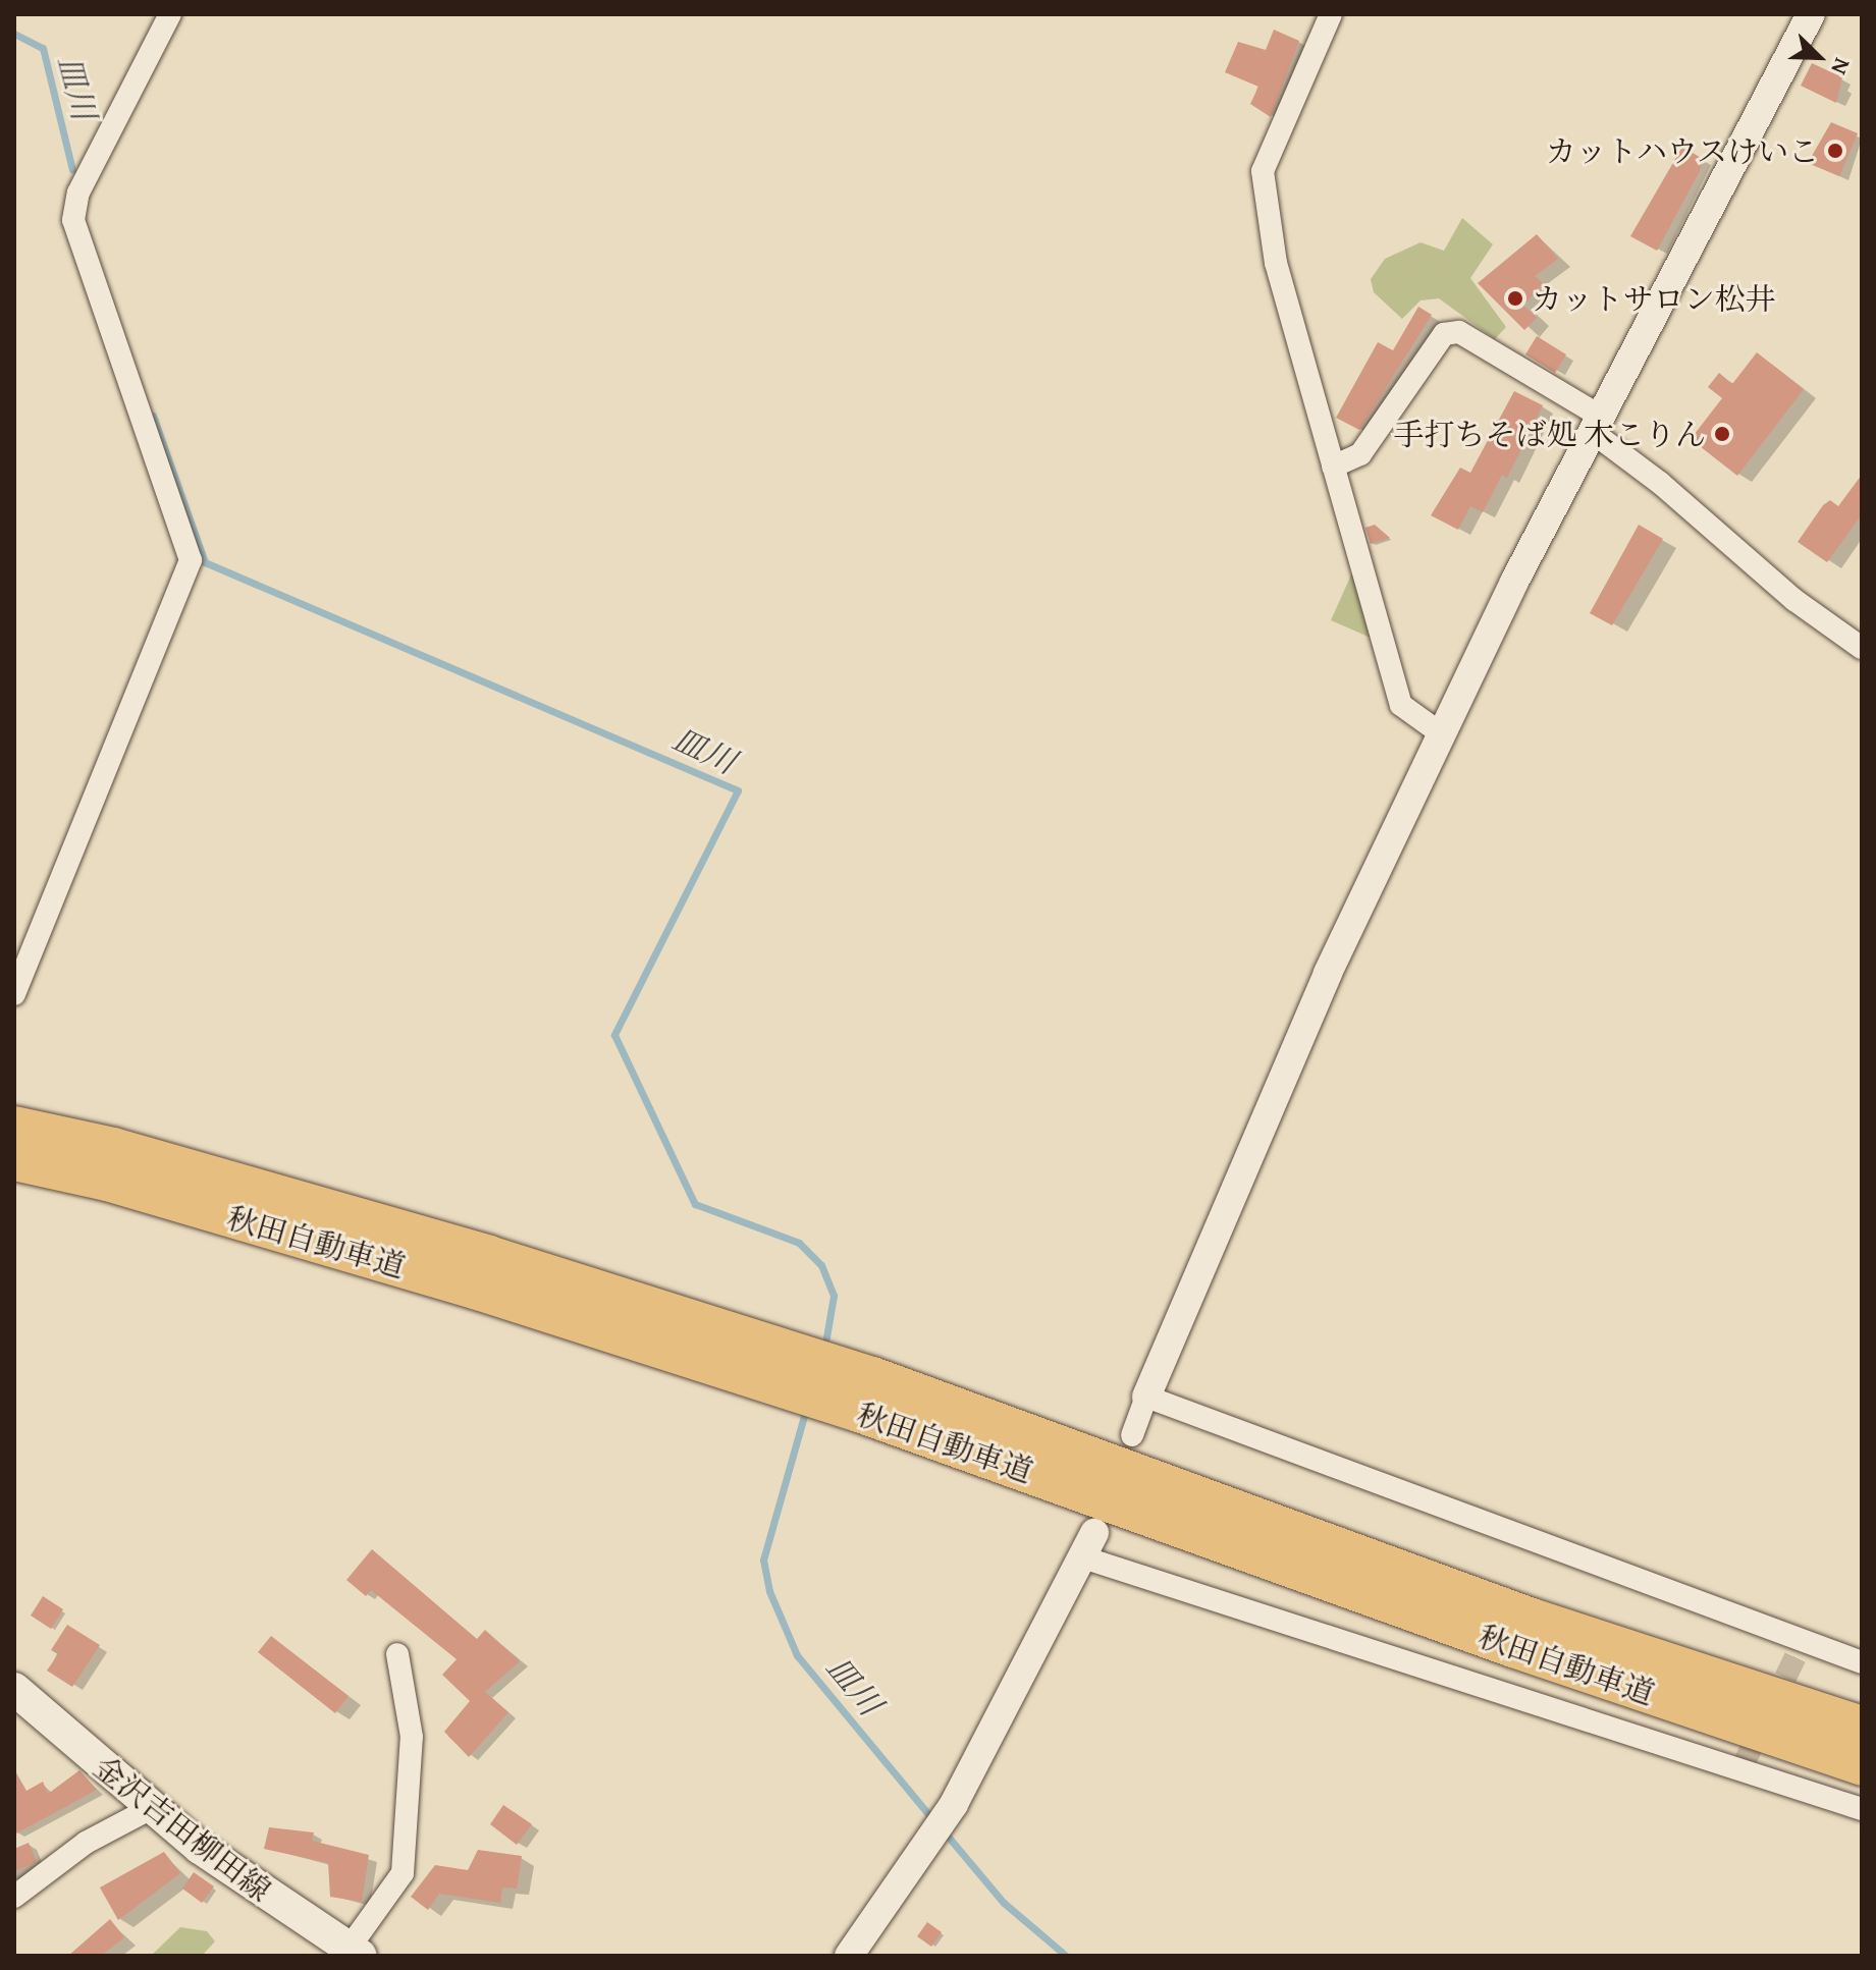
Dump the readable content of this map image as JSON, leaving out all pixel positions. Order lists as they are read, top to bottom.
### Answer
{
  "streets": {
    "highway": ["秋田自動車道"],
    "main road": ["金沢吉田柳田線"]
  },
  "water": ["皿川"],
  "places": ["カットハウスけいこ", "カットサロン松井", "手打ちそば処 木こりん"],
  "north": "bottom right"
}
